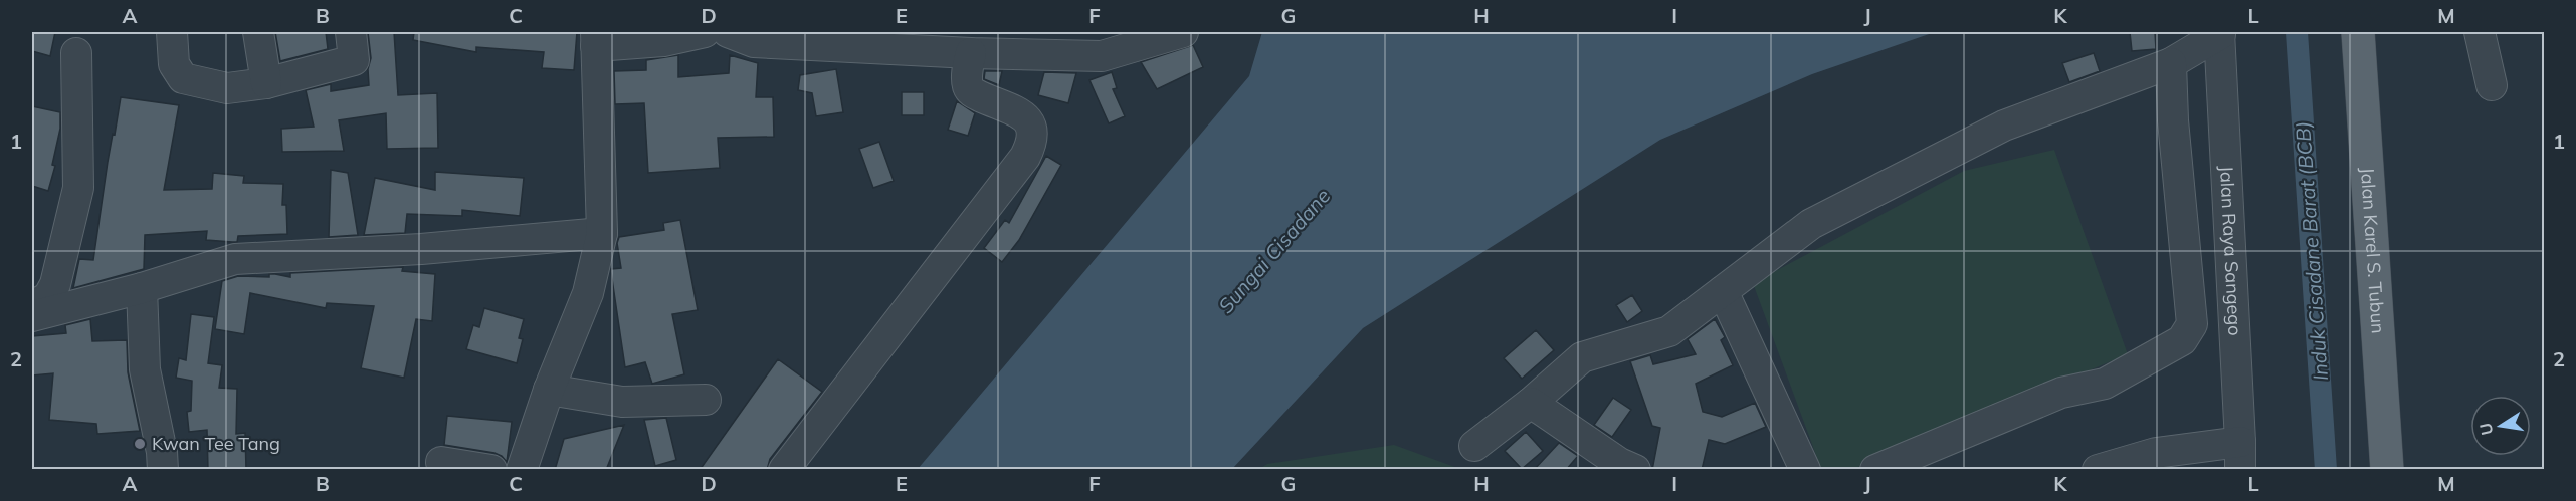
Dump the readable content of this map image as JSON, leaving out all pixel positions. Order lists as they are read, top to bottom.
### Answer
{
  "streets": {
    "main road": ["Jalan Karel S. Tubun"],
    "street": ["Jalan Raya Sangego"]
  },
  "water": ["Sungai Cisadane", "Induk Cisadane Barat (BCB)"],
  "places": ["Kwan Tee Tang"],
  "north": "left",
  "grid": {
    "columns": [
      "A",
      "B",
      "C",
      "D",
      "E",
      "F",
      "G",
      "H",
      "I",
      "J",
      "K",
      "L",
      "M"
    ],
    "rows": ["1", "2"]
  }
}
